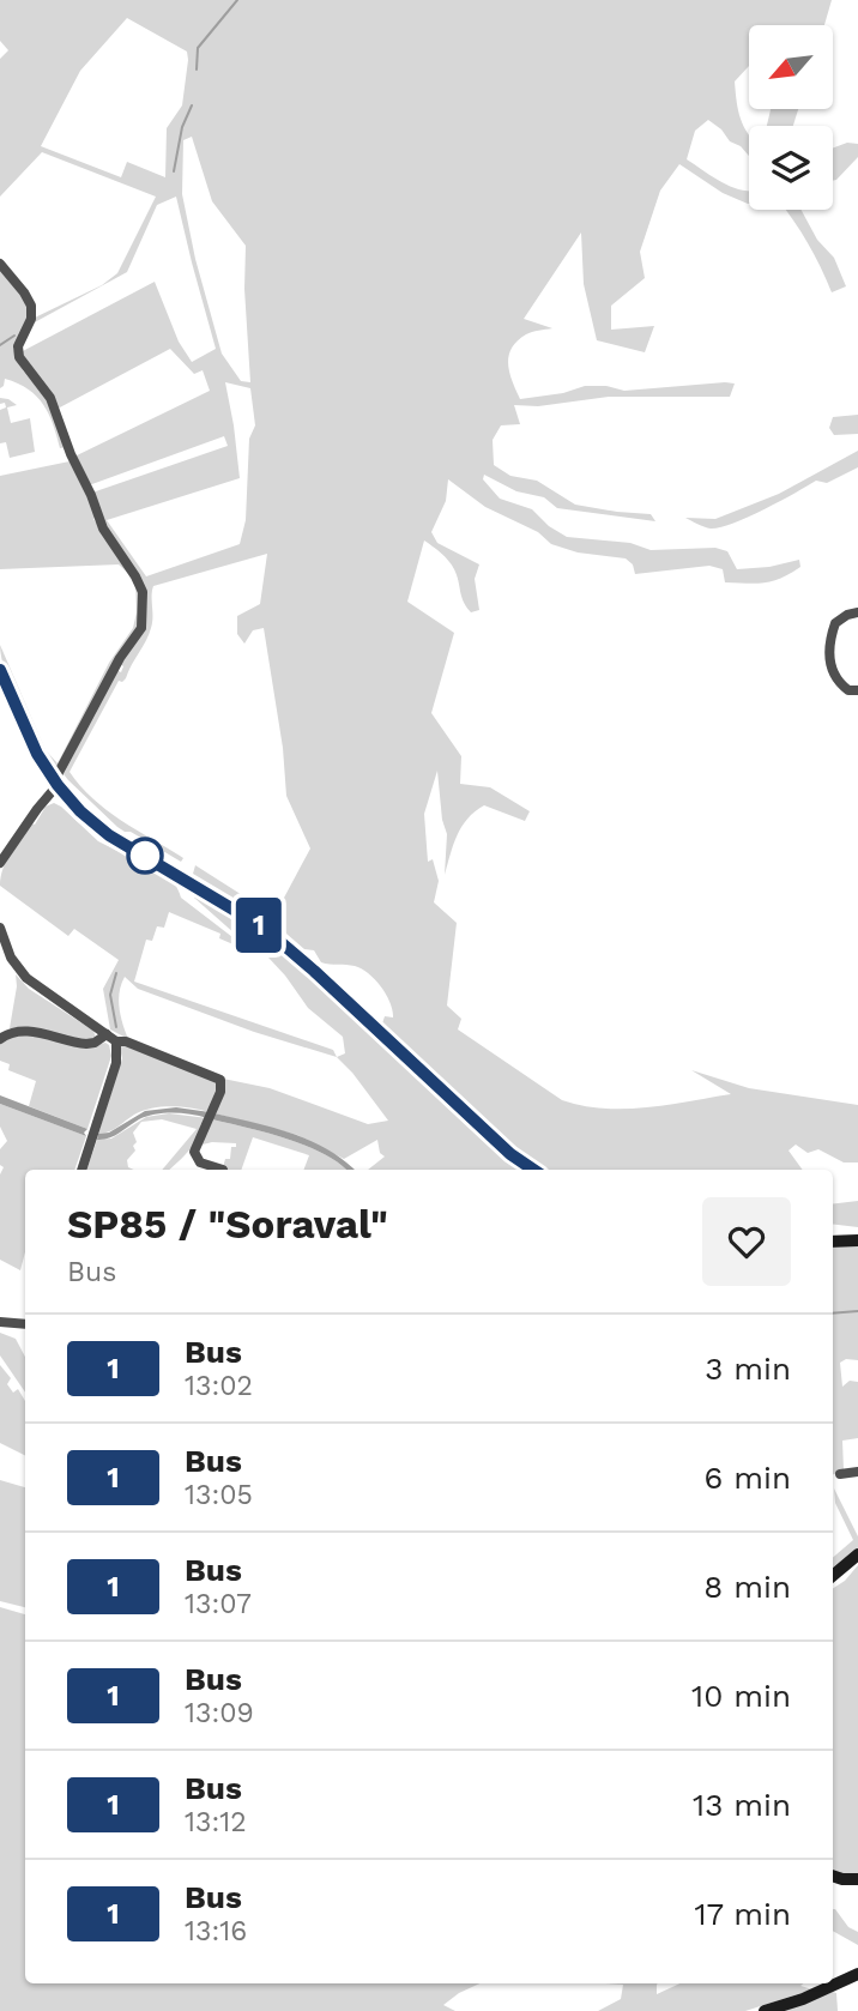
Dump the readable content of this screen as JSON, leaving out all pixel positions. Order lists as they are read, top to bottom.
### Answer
{
  "lines": ["bus line 1"],
  "north": "bottom left",
  "page": {
    "on_map": "1",
    "heading": ["SP85 / \"Soraval\"", "Bus"],
    "list": [
      {
        "mark": "1",
        "name": "Bus",
        "note": "13:02",
        "value": "3 min"
      },
      {
        "mark": "1",
        "name": "Bus",
        "note": "13:05",
        "value": "6 min"
      },
      {
        "mark": "1",
        "name": "Bus",
        "note": "13:07",
        "value": "8 min"
      },
      {
        "mark": "1",
        "name": "Bus",
        "note": "13:09",
        "value": "10 min"
      },
      {
        "mark": "1",
        "name": "Bus",
        "note": "13:12",
        "value": "13 min"
      },
      {
        "mark": "1",
        "name": "Bus",
        "note": "13:16",
        "value": "17 min"
      }
    ]
  }
}
